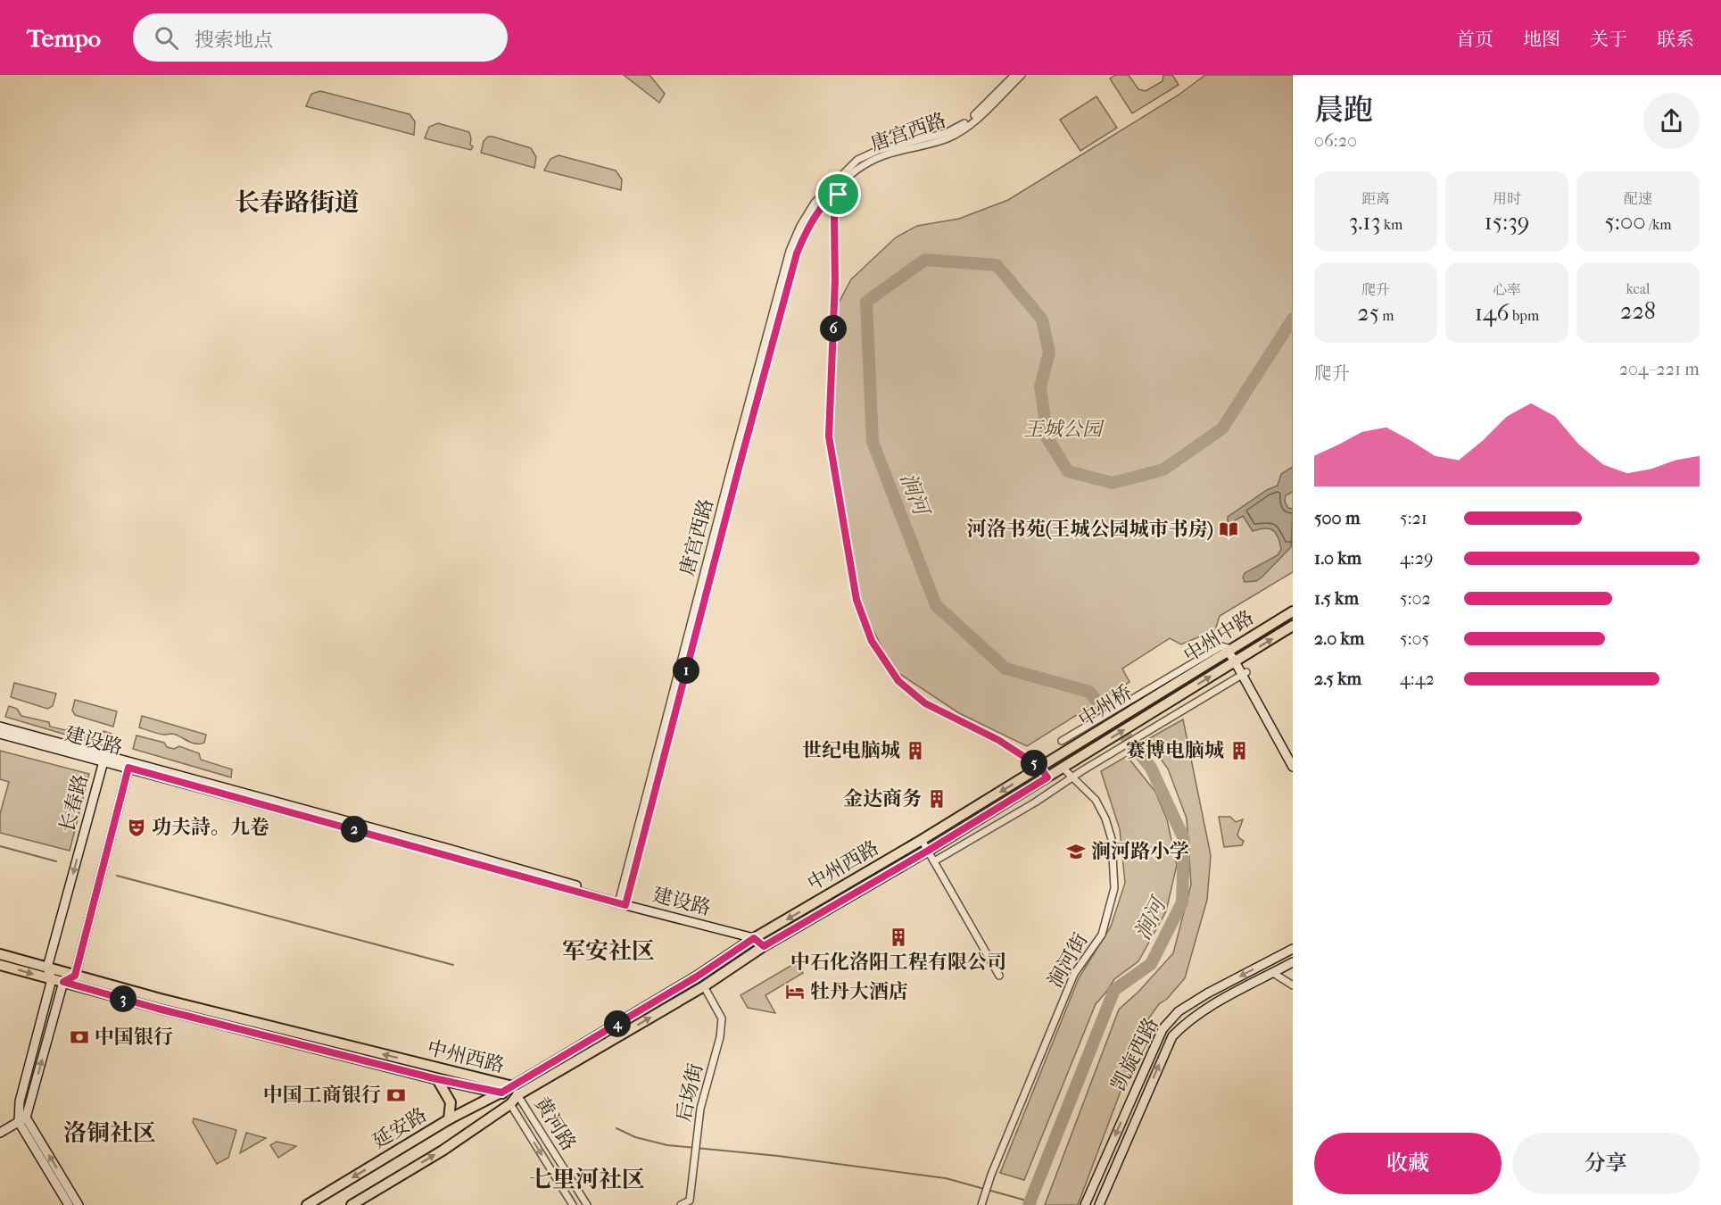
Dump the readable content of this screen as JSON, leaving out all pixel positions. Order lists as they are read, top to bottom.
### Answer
{
  "streets": {
    "main road": [
      "中州中路",
      "中州桥",
      "中州西路",
      "延安路"
    ],
    "street": [
      "唐宫西路",
      "建设路",
      "长春路",
      "涧河街",
      "凯旋西路",
      "后场街",
      "黄河路"
    ]
  },
  "crossings": [
    ["唐宫西路", "建设路"],
    ["中州中路", "中州桥"],
    ["中州桥", "中州西路"],
    ["建设路", "长春路"],
    ["建设路", "中州西路"],
    ["长春路", "中州西路"],
    ["中州西路", "涧河街"],
    ["中州西路", "后场街"],
    ["中州西路", "黄河路"],
    ["中州西路", "延安路"],
    ["黄河路", "延安路"]
  ],
  "districts": [
    "长春路街道",
    "军安社区",
    "洛铜社区",
    "七里河社区"
  ],
  "water": ["涧河"],
  "parks": ["王城公园"],
  "places": {
    "library": ["河洛书苑(王城公园城市书房)"],
    "building": [
      "世纪电脑城",
      "赛博电脑城",
      "金达商务",
      "中石化洛阳工程有限公司"
    ],
    "theatre": ["功夫詩。九卷"],
    "school or university": ["涧河路小学"],
    "hotel": ["牡丹大酒店"],
    "bank": ["中国银行", "中国工商银行"]
  },
  "page": {
    "header": "Tempo",
    "search": "搜索地点",
    "nav": [
      "首页",
      "地图",
      "关于",
      "联系"
    ],
    "heading": ["晨跑", "06:20"],
    "stats": [
      ["距离", "3.13 km"],
      ["用时", "15:39"],
      ["配速", "5:00 /km"],
      ["爬升", "25 m"],
      ["心率", "146 bpm"],
      ["kcal", "228"]
    ],
    "pins": [
      "6",
      "1",
      "5",
      "2",
      "3",
      "4"
    ],
    "chart": ["爬升", "204–221 m"],
    "list": [
      {
        "name": "500 m",
        "note": "5:21"
      },
      {
        "name": "1.0 km",
        "note": "4:29"
      },
      {
        "name": "1.5 km",
        "note": "5:02"
      },
      {
        "name": "2.0 km",
        "note": "5:05"
      },
      {
        "name": "2.5 km",
        "note": "4:42"
      }
    ],
    "buttons": ["收藏", "分享"]
  }
}
